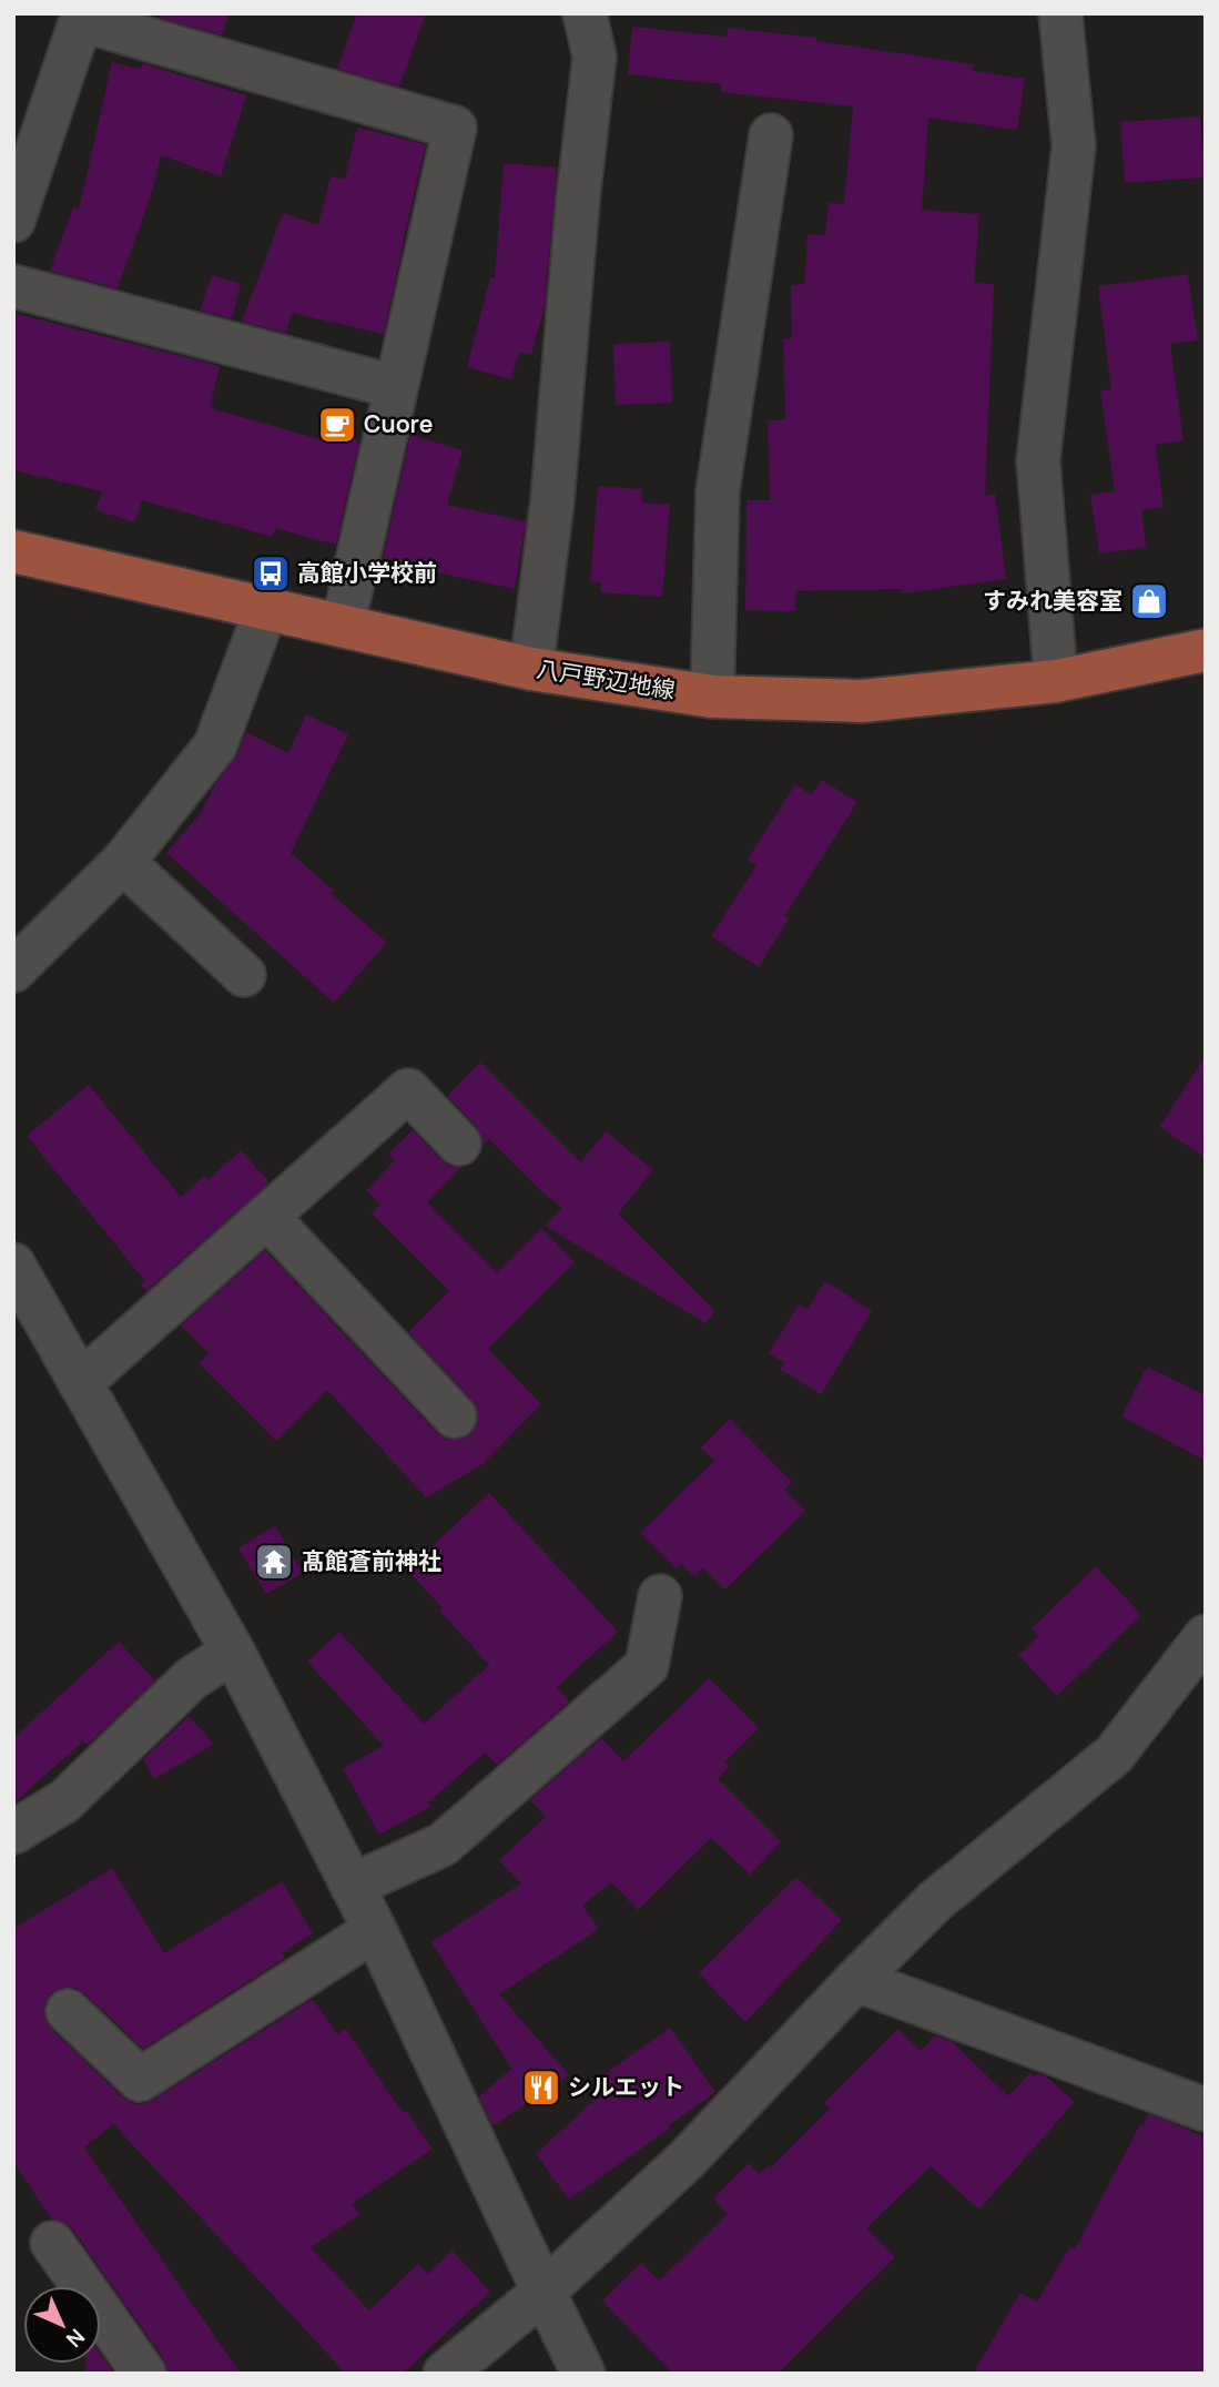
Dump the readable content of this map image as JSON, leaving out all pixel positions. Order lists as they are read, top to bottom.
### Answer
{
  "streets": {
    "main road": ["八戸野辺地線"]
  },
  "places": {
    "cafe": ["Cuore"],
    "bus stop": ["高館小学校前"],
    "shop": ["すみれ美容室"],
    "temple": ["髙館蒼前神社"],
    "restaurant": ["シルエット"]
  },
  "north": "bottom right"
}
